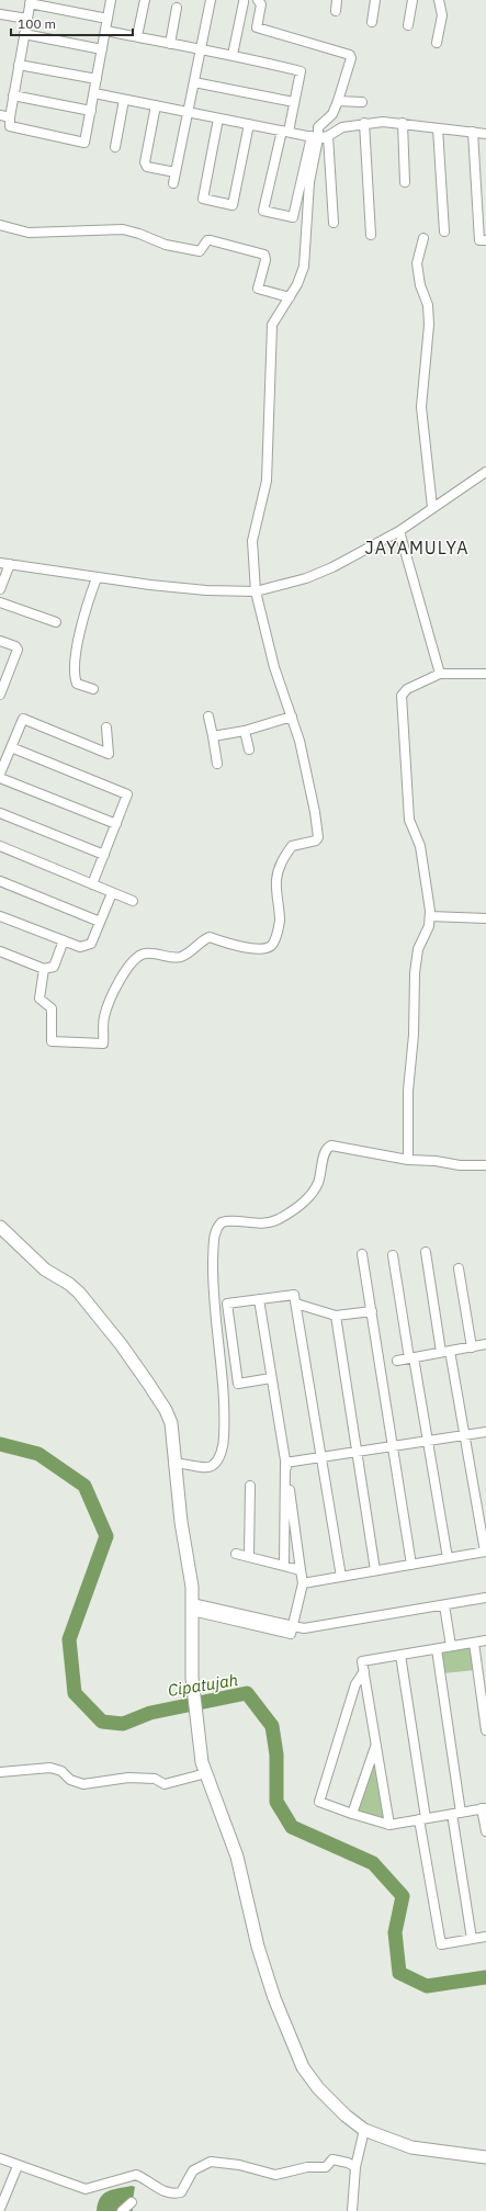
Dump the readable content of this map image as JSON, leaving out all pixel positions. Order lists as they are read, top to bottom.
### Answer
{
  "districts": ["JAYAMULYA"],
  "water": ["Cipatujah"],
  "scale_bar": "100 m"
}
